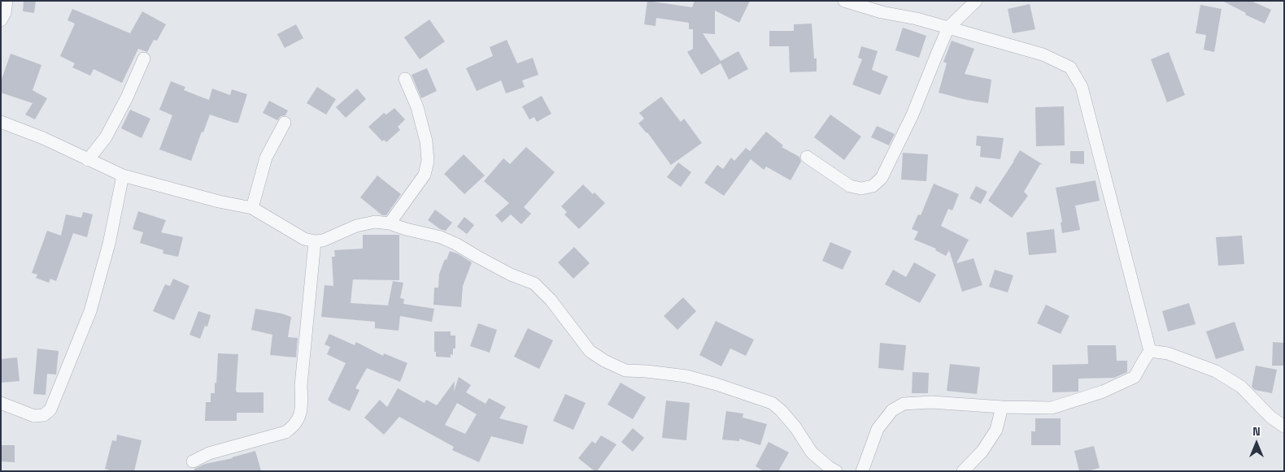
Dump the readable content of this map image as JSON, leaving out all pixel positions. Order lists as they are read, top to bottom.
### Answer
{
  "north": "top"
}
